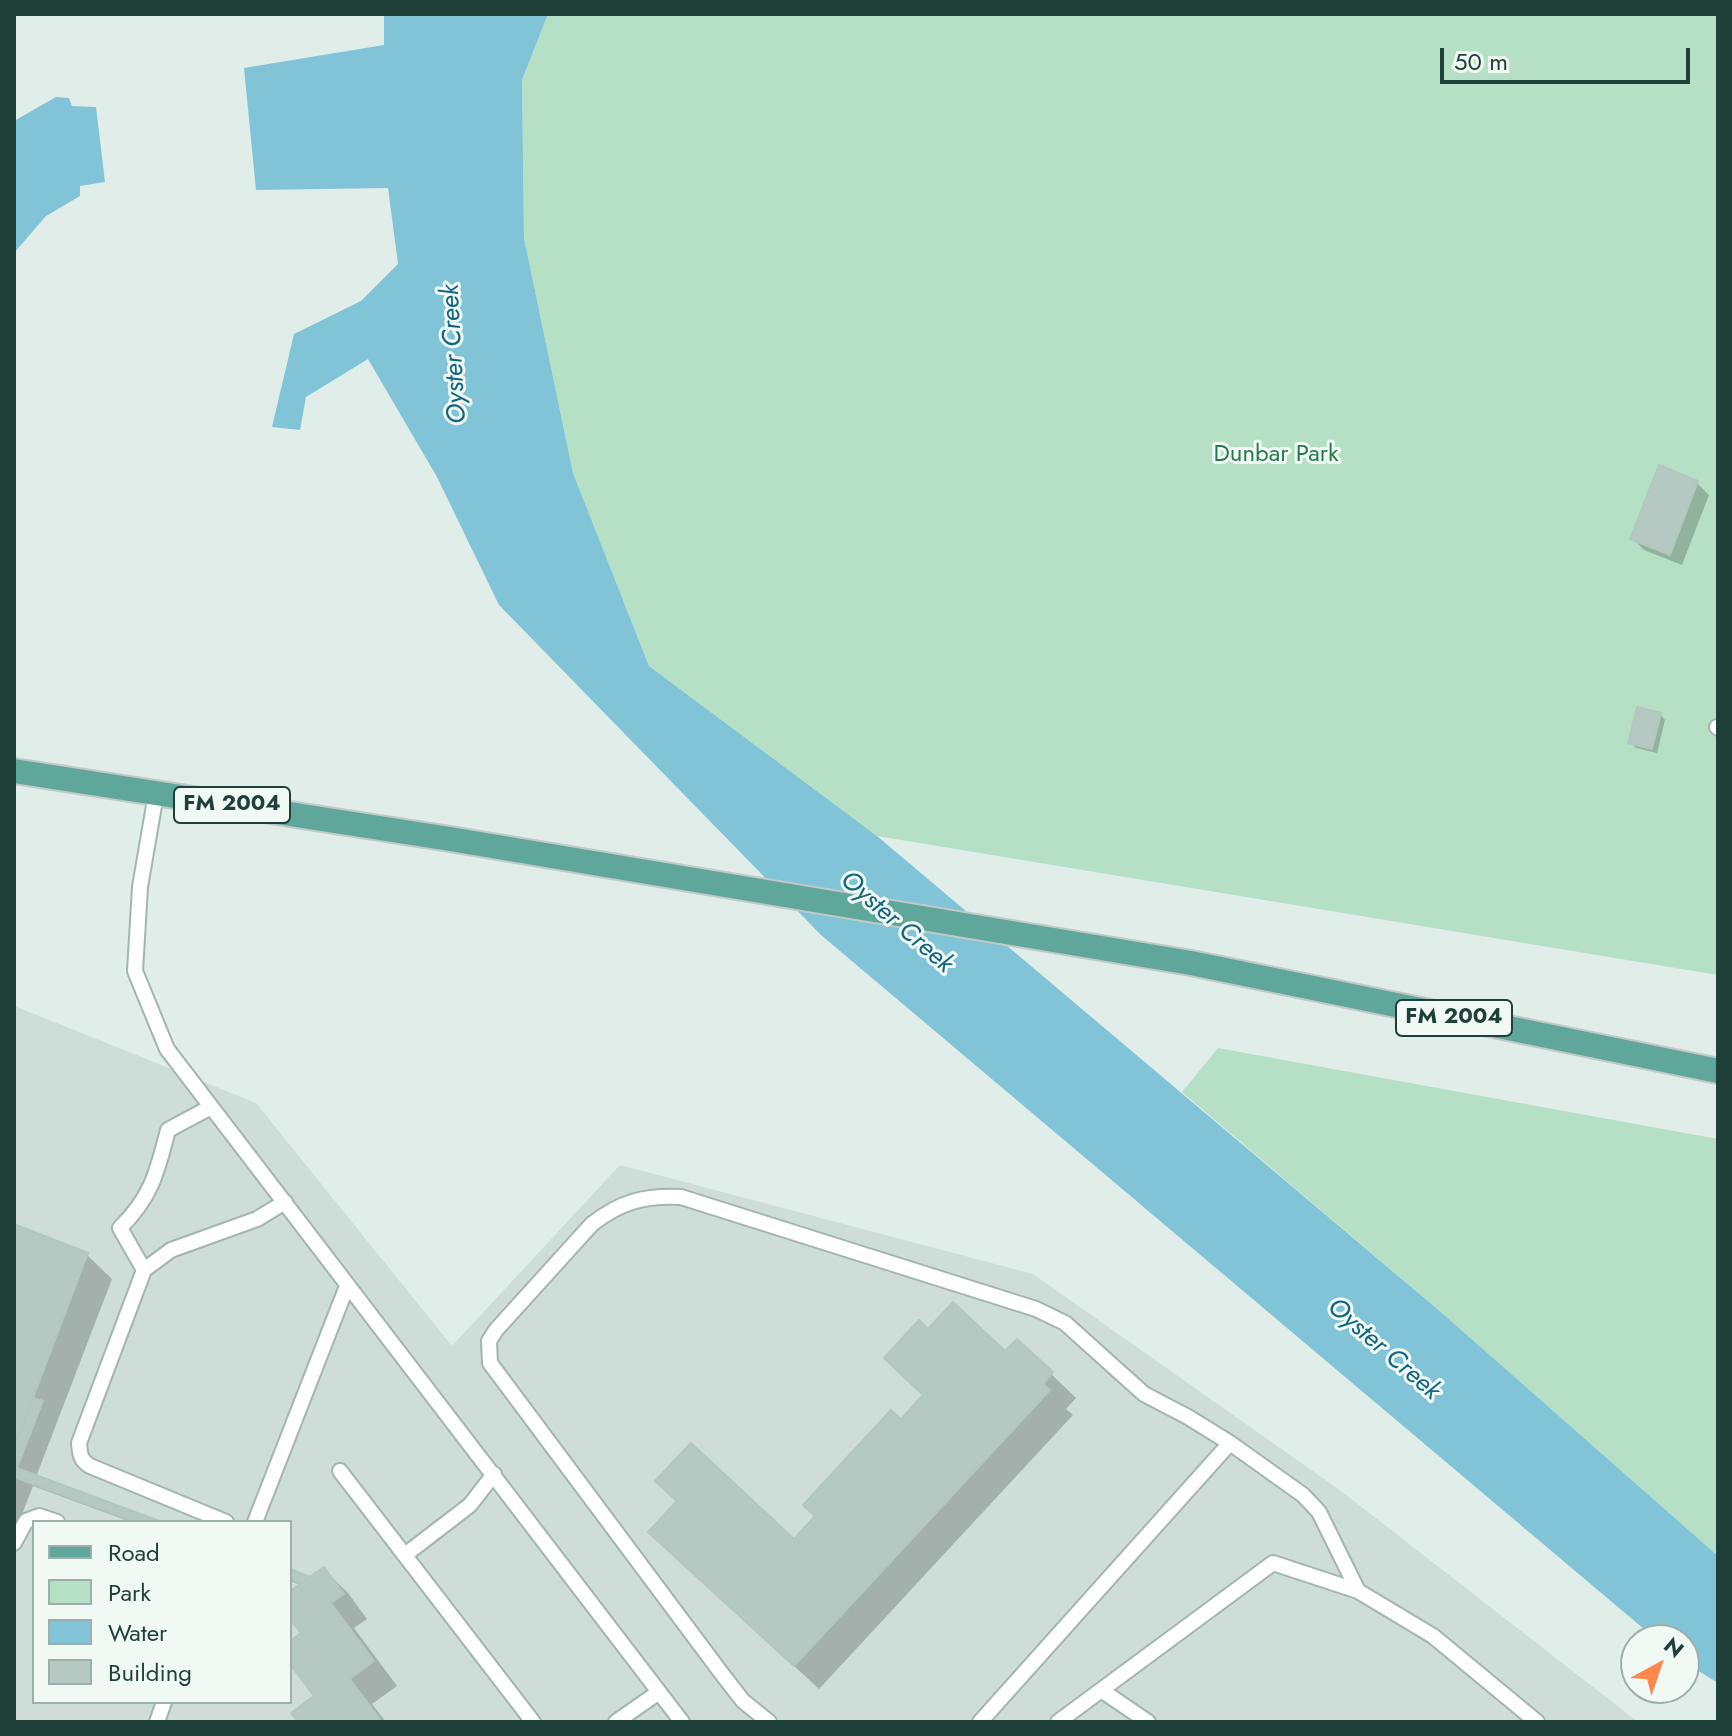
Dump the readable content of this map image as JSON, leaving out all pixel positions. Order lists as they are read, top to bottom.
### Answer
{
  "streets": {
    "main road": ["FM 2004"]
  },
  "water": ["Oyster Creek"],
  "parks": ["Dunbar Park"],
  "legend": [
    "Road",
    "Park",
    "Water",
    "Building"
  ],
  "scale_bar": "50 m",
  "north": "top right"
}
